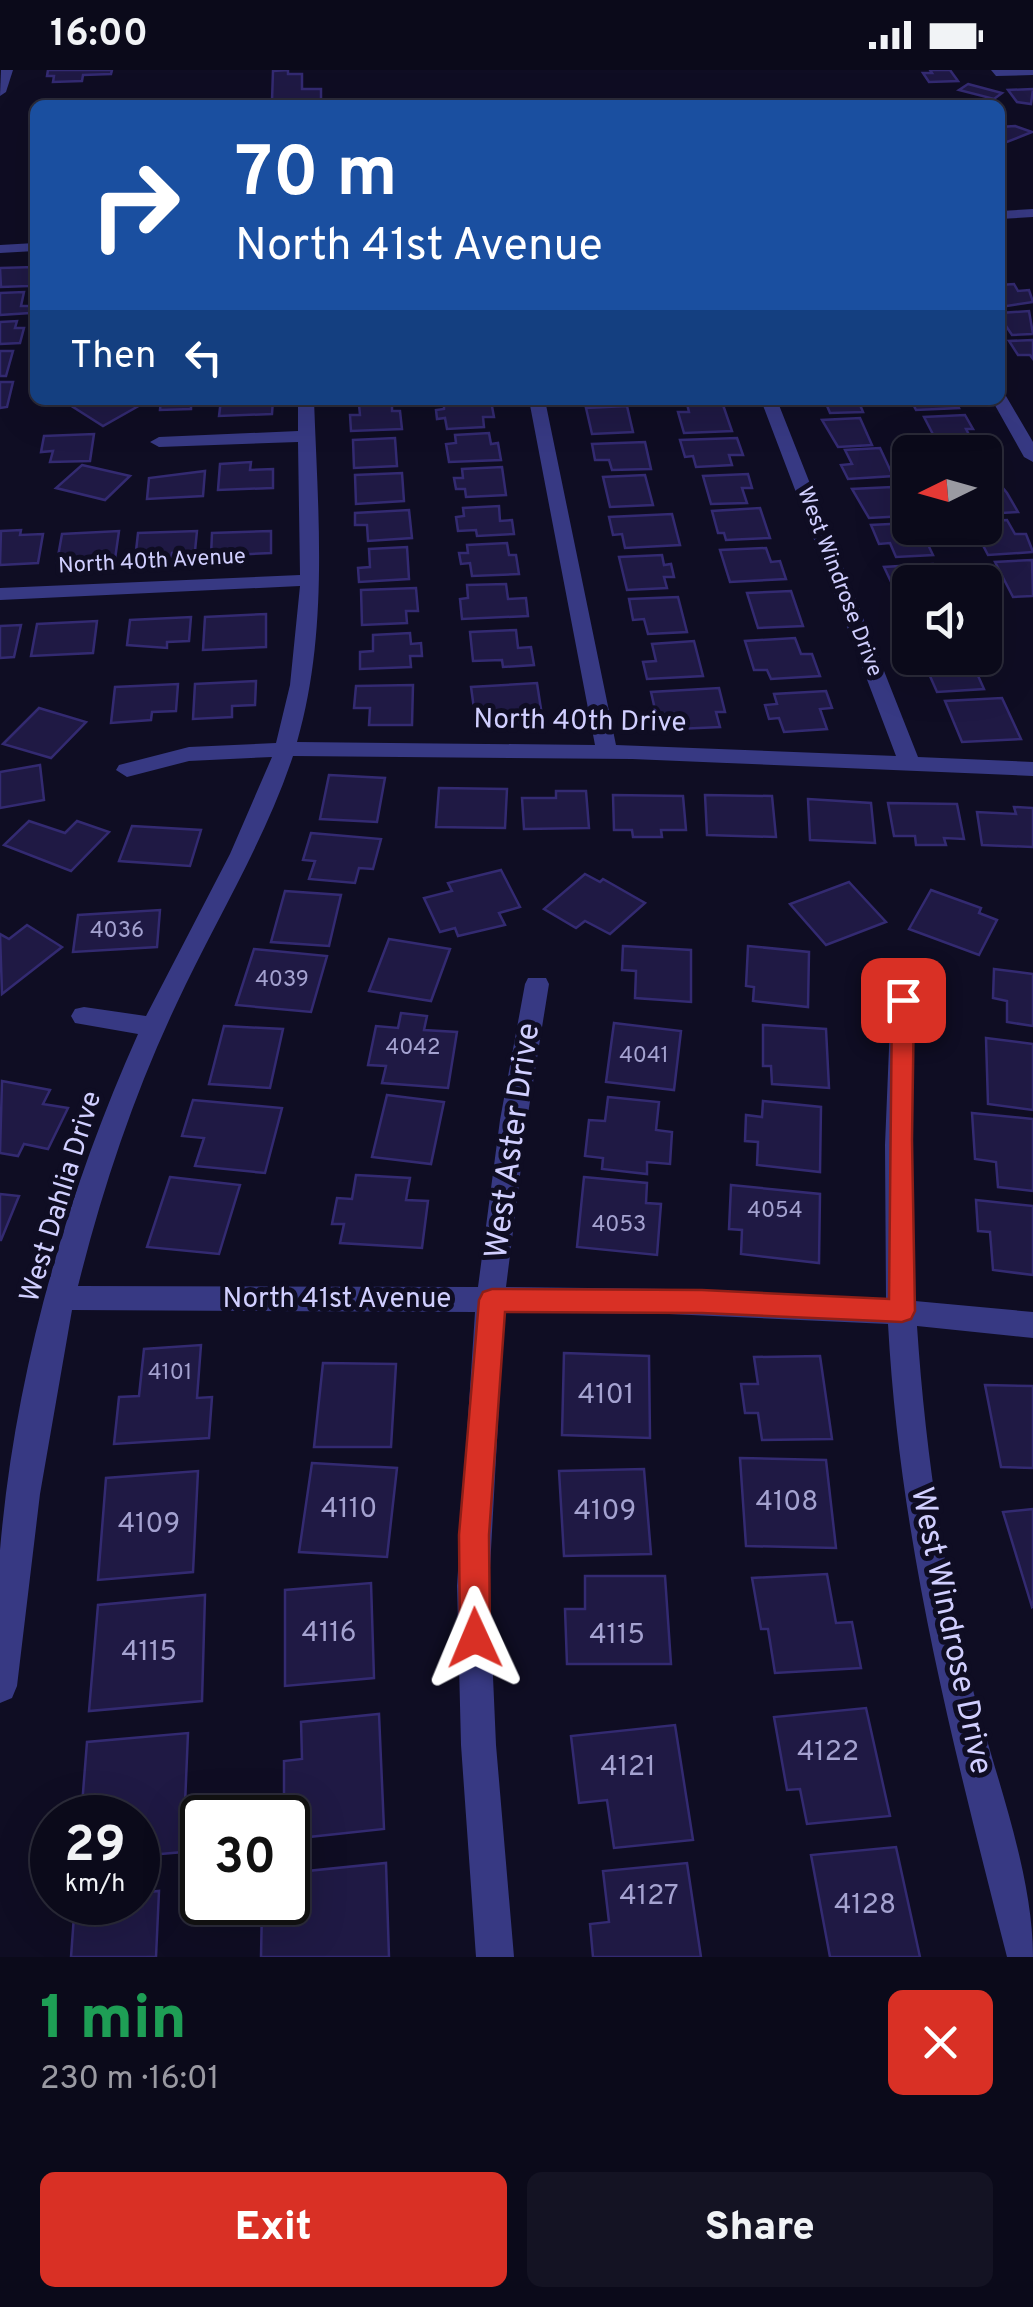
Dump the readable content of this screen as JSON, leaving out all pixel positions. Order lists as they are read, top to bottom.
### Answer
{
  "streets": {
    "street": [
      "North 40th Avenue",
      "West Windrose Drive",
      "North 40th Drive",
      "West Aster Drive",
      "West Dahlia Drive",
      "North 41st Avenue"
    ]
  },
  "crossings": [
    ["North 40th Avenue", "West Dahlia Drive"],
    ["West Windrose Drive", "North 40th Drive"],
    ["West Windrose Drive", "North 41st Avenue"],
    ["North 40th Drive", "West Dahlia Drive"],
    ["West Aster Drive", "North 41st Avenue"],
    ["West Dahlia Drive", "North 41st Avenue"]
  ],
  "house_numbers": [
    "4036",
    "4039",
    "4042",
    "4041",
    "4054",
    "4053",
    "4101",
    "4101",
    "4108",
    "4110",
    "4109",
    "4109",
    "4116",
    "4115",
    "4115",
    "4122",
    "4121",
    "4127",
    "4128"
  ],
  "north": "left",
  "page": {
    "status": "16:00",
    "turn": ["70 m", "North 41st Avenue"],
    "then": "Then",
    "speed": "29 km/h",
    "limit": "30",
    "heading": ["1 min", "230 m · 16:01"],
    "buttons": ["Exit", "Share"]
  }
}
